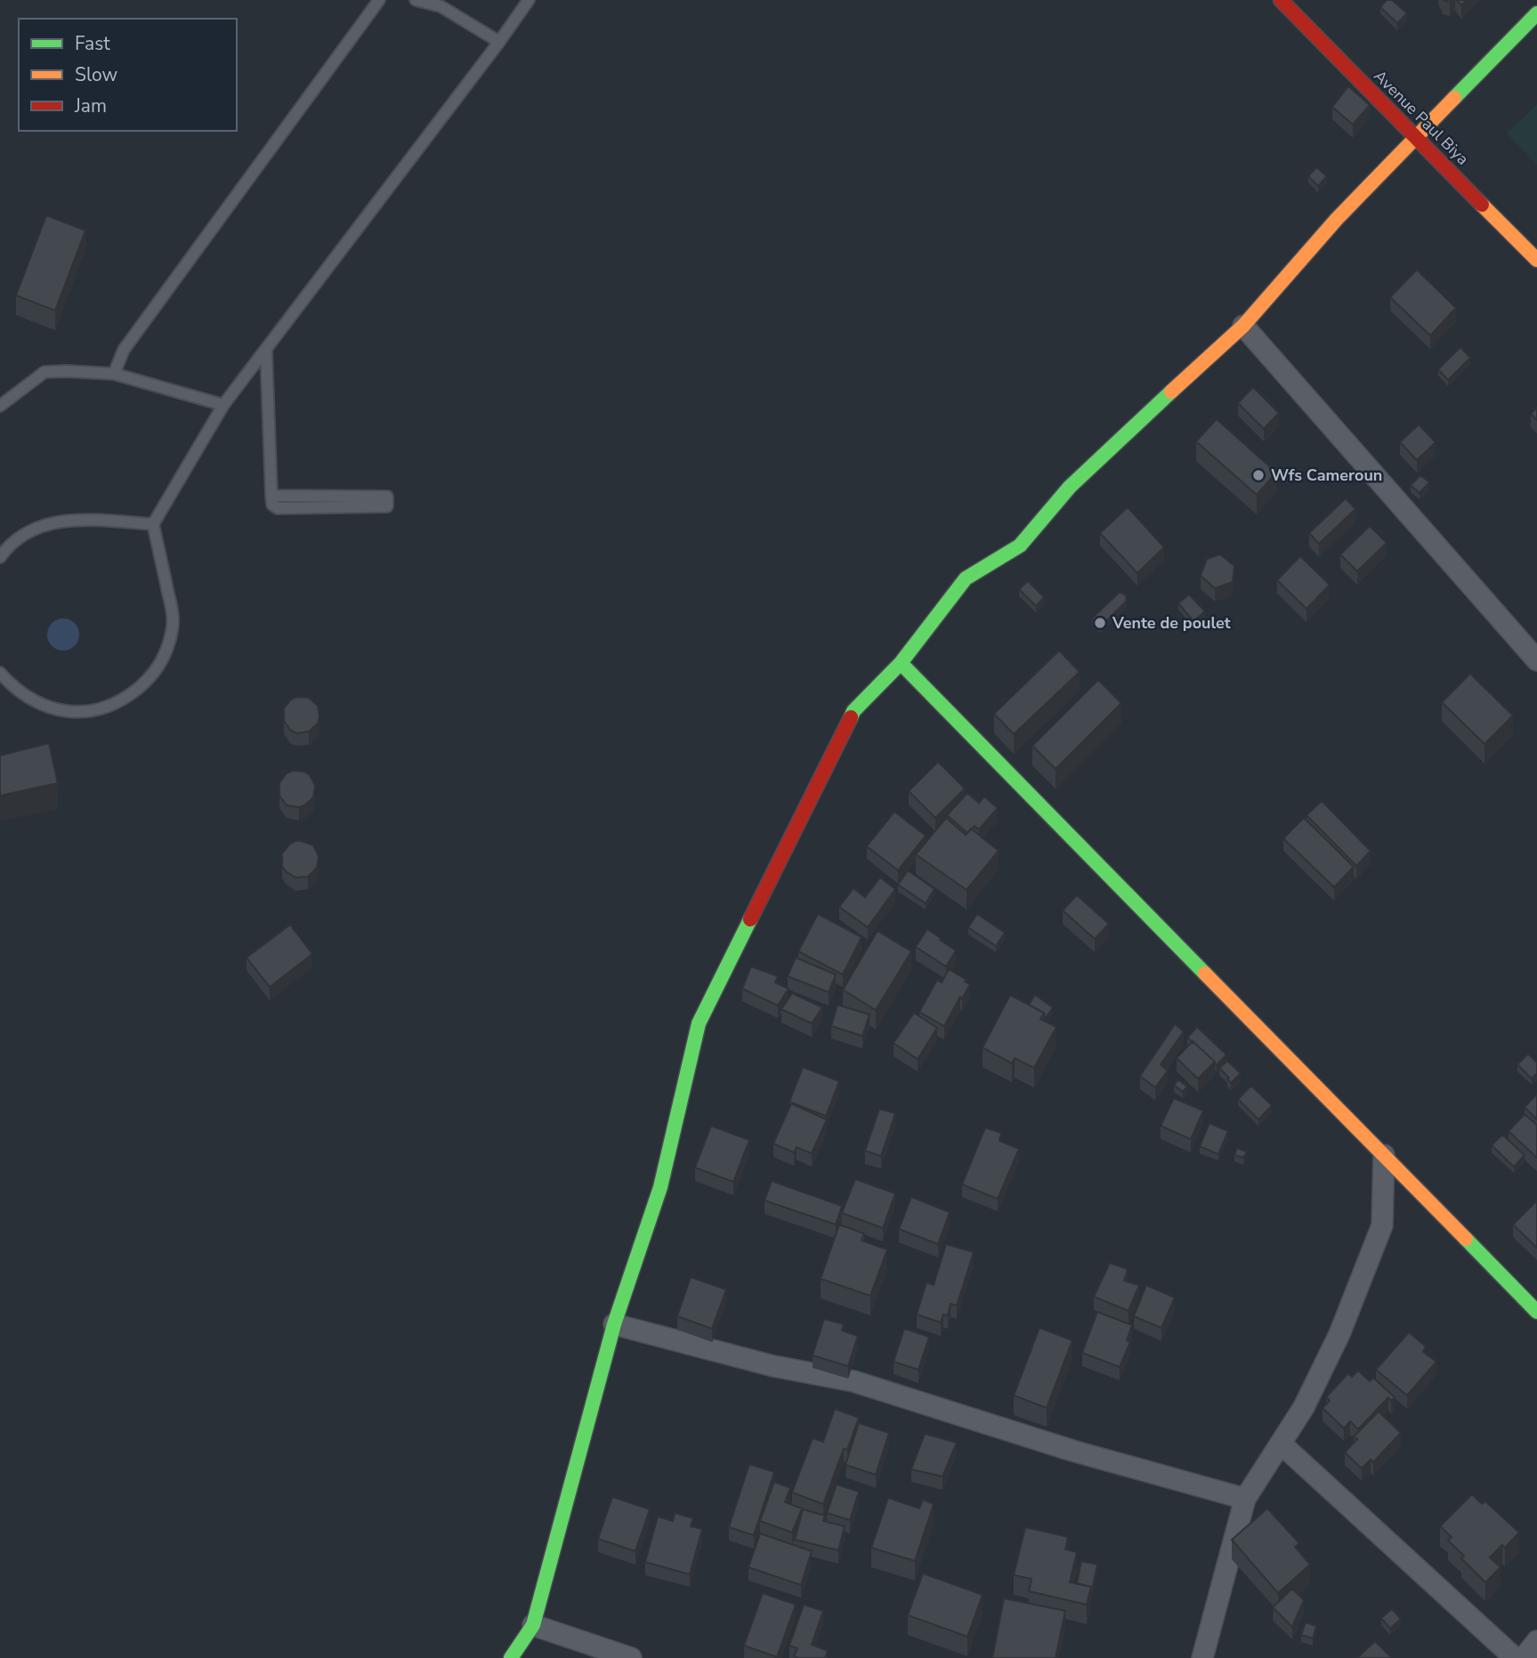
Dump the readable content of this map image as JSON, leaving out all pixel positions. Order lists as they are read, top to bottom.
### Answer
{
  "streets": {
    "street": ["Avenue Paul Biya"]
  },
  "places": ["Wfs Cameroun", "Vente de poulet"],
  "legend": ["Fast", "Slow", "Jam"]
}
